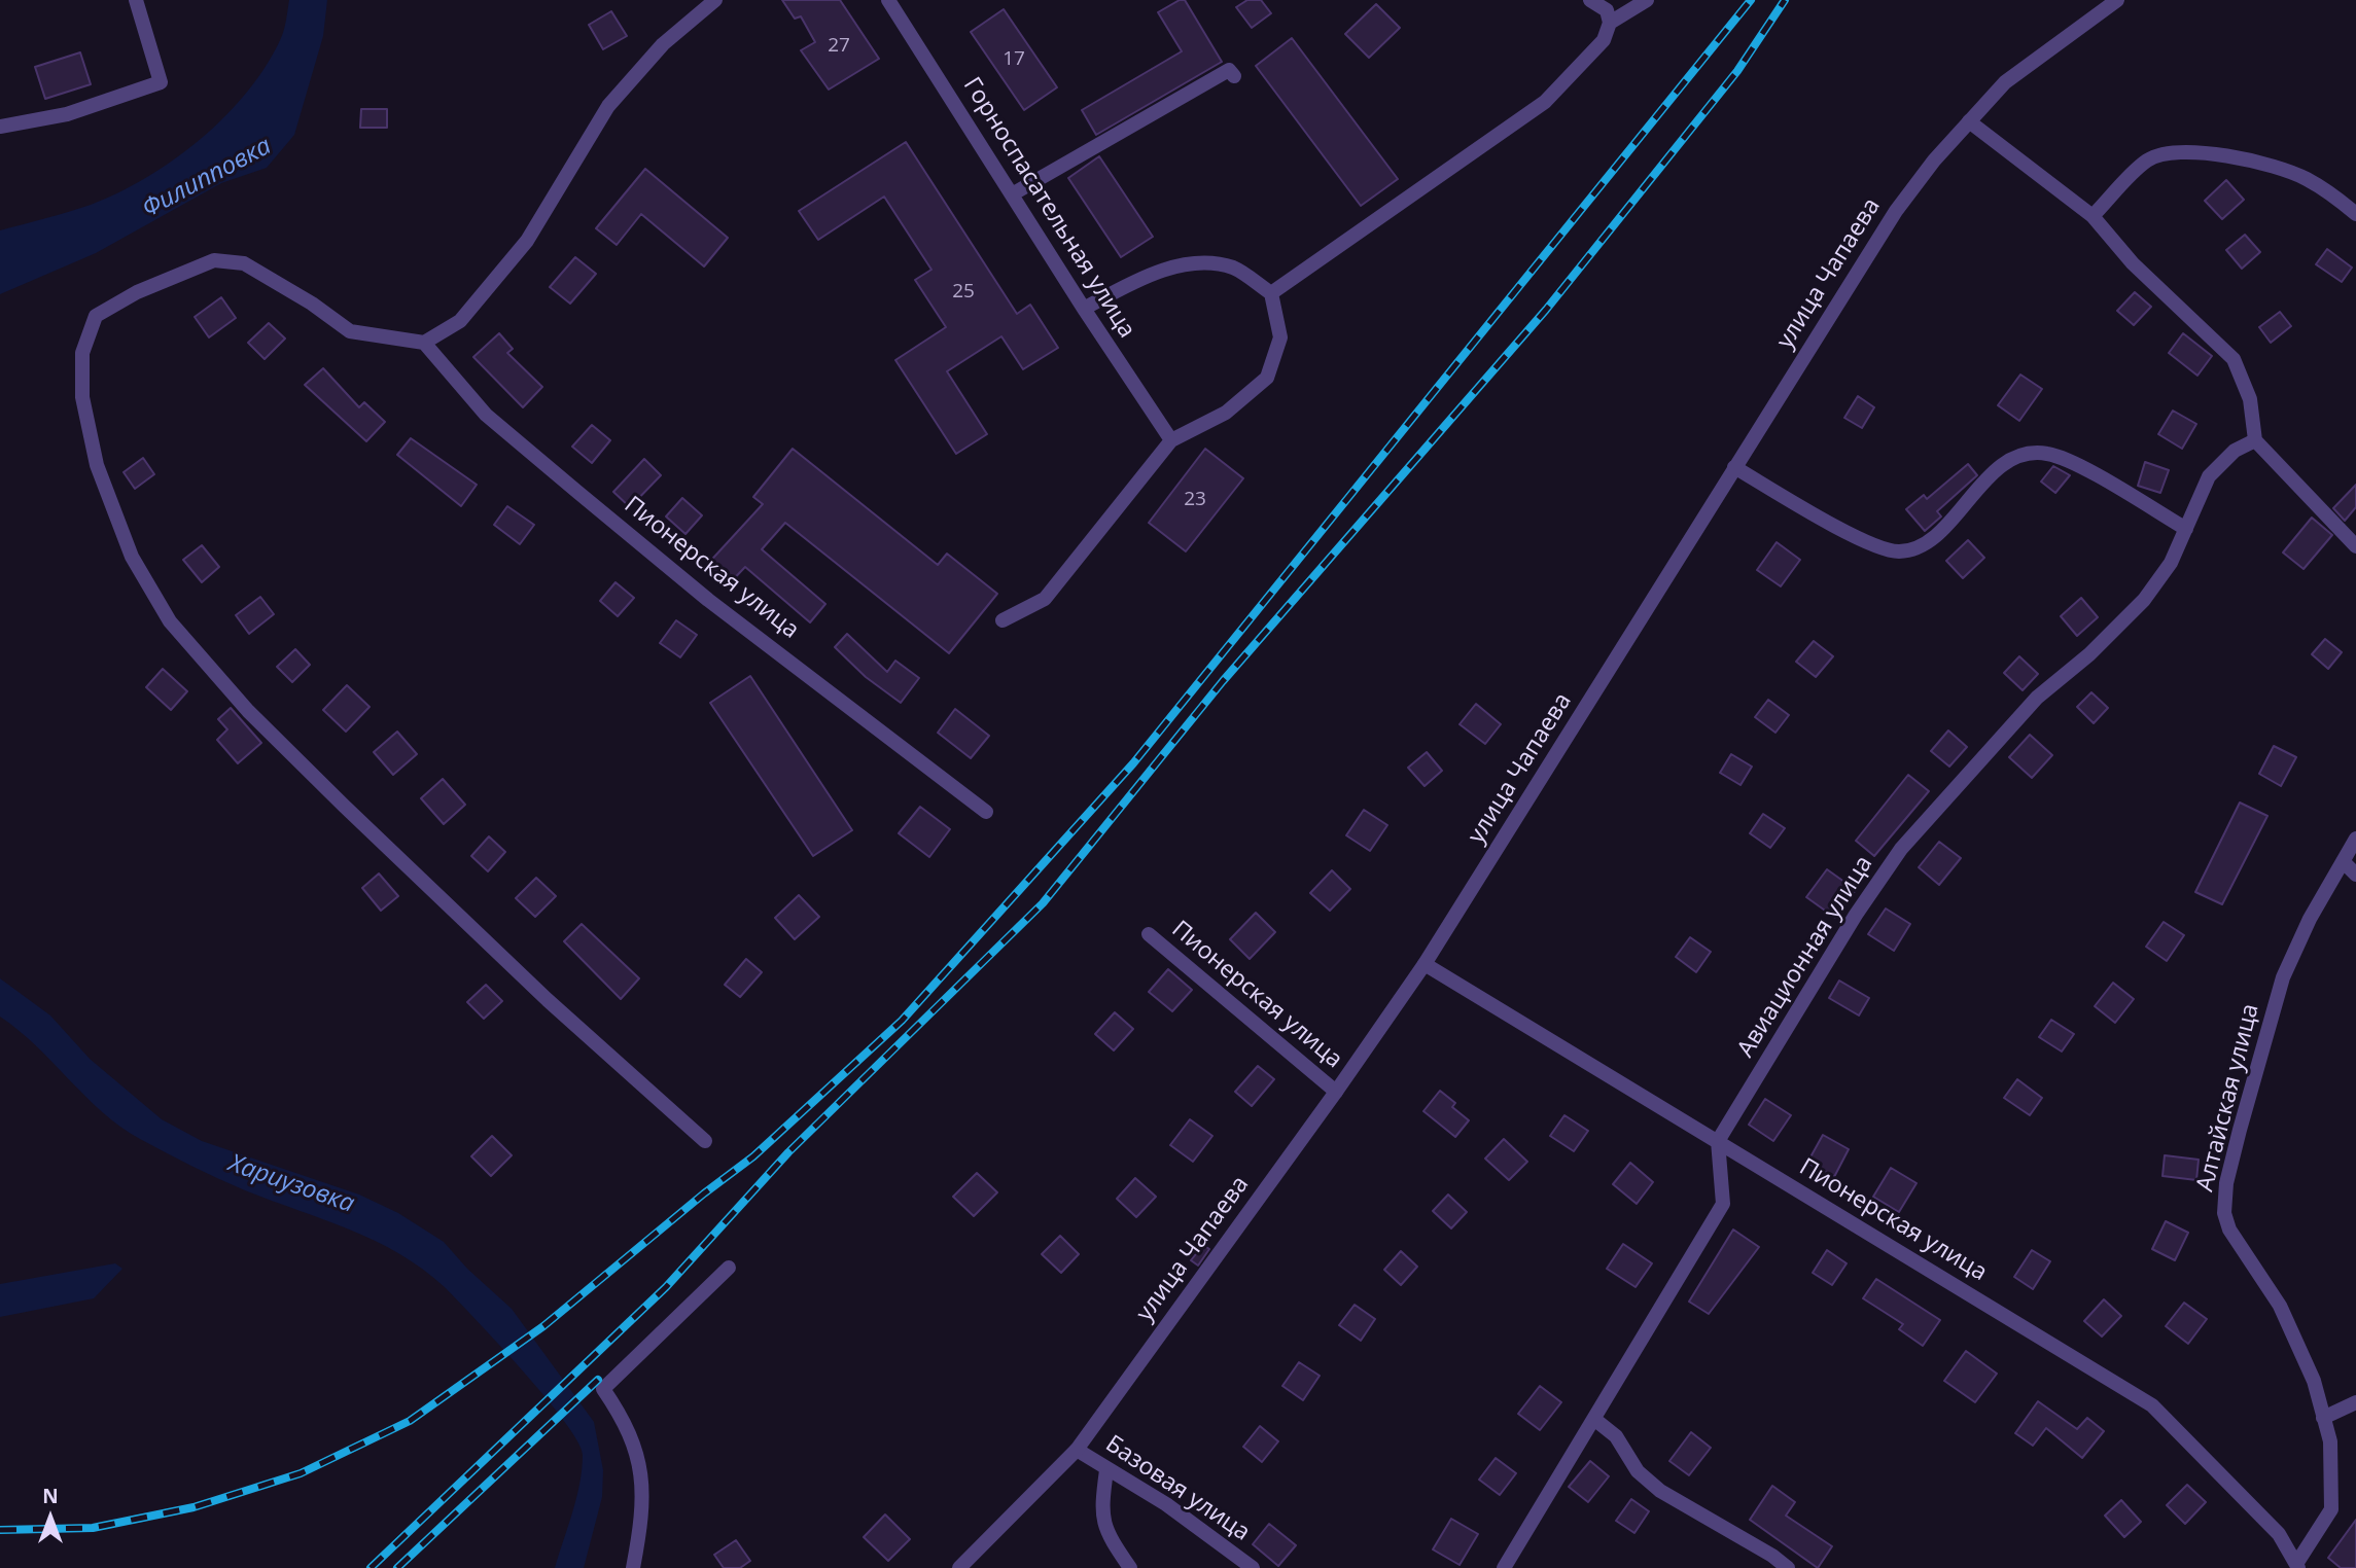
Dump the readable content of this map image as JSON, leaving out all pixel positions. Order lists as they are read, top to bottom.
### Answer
{
  "streets": {
    "street": [
      "Горноспасательная улица",
      "улица Чапаева",
      "Пионерская улица",
      "Авиационная улица",
      "Алтайская улица",
      "Базовая улица"
    ]
  },
  "crossings": [
    ["улица Чапаева", "Пионерская улица"],
    ["улица Чапаева", "Базовая улица"],
    ["Пионерская улица", "Авиационная улица"],
    ["Пионерская улица", "Алтайская улица"]
  ],
  "water": ["Филипповка", "Хариузовка"],
  "house_numbers": [
    "27",
    "17",
    "25",
    "23"
  ],
  "north": "top"
}
